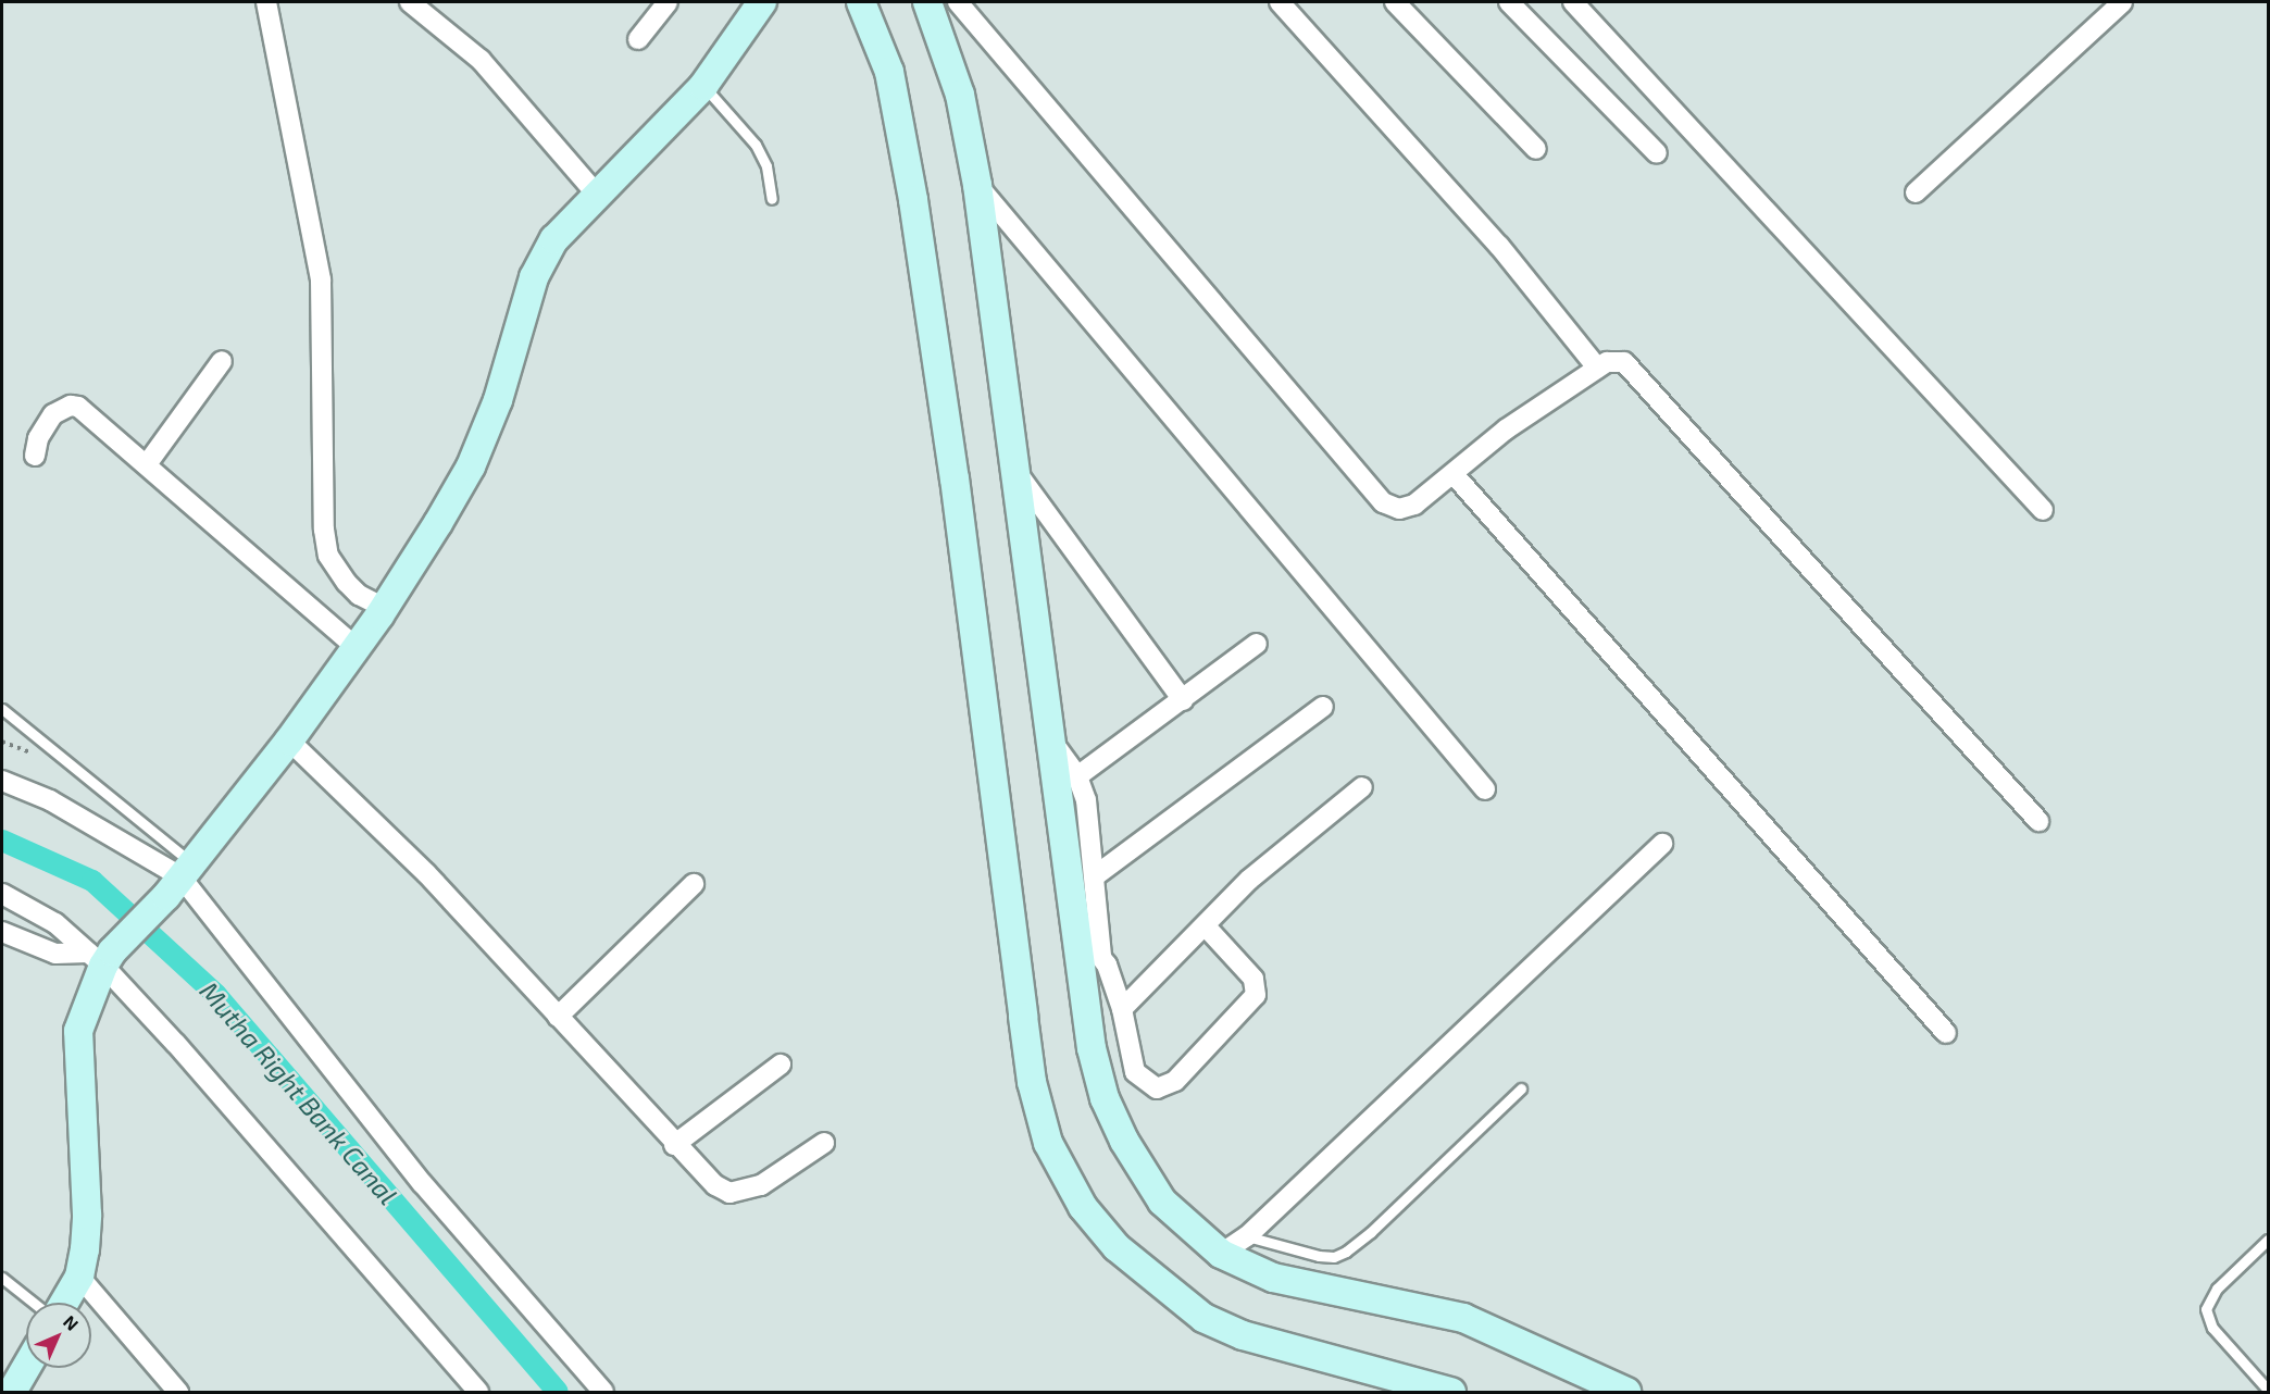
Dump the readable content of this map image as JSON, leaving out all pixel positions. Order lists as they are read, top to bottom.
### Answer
{
  "water": ["Mutha Right Bank Canal"],
  "north": "top right"
}
